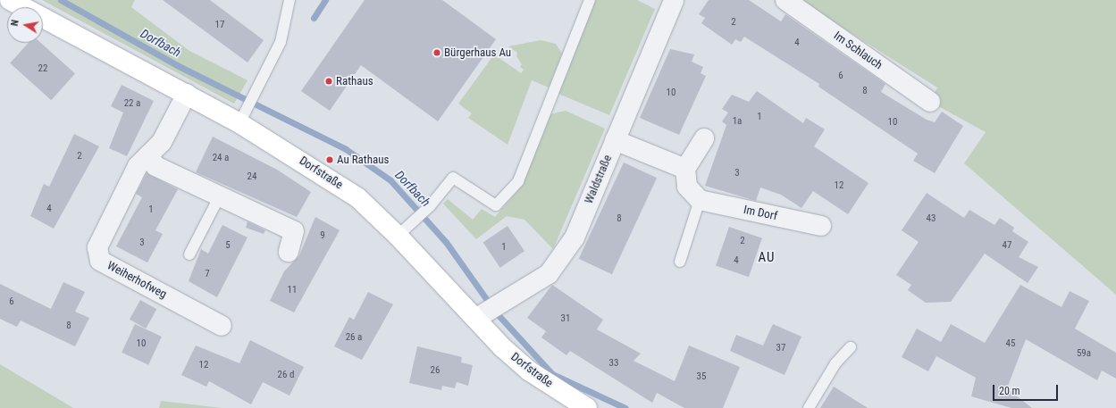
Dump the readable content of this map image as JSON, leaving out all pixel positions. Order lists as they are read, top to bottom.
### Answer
{
  "streets": {
    "main road": ["Dorfstraße"],
    "street": [
      "Im Schlauch",
      "Waldstraße",
      "Im Dorf",
      "Weiherhofweg"
    ]
  },
  "crossings": [
    ["Dorfstraße", "Waldstraße"],
    ["Dorfstraße", "Weiherhofweg"]
  ],
  "districts": ["AU"],
  "water": ["Dorfbach"],
  "places": ["Bürgerhaus Au", "Rathaus", "Au Rathaus"],
  "house_numbers": [
    "2",
    "17",
    "4",
    "22",
    "6",
    "8",
    "10",
    "22 a",
    "1",
    "1a",
    "10",
    "2",
    "24 a",
    "3",
    "24",
    "12",
    "4",
    "1",
    "8",
    "43",
    "9",
    "2",
    "3",
    "5",
    "47",
    "1",
    "4",
    "7",
    "11",
    "6",
    "31",
    "8",
    "26 a",
    "10",
    "45",
    "37",
    "59a",
    "33",
    "12",
    "26",
    "26 d",
    "35"
  ],
  "scale_bar": "20 m",
  "north": "left"
}
